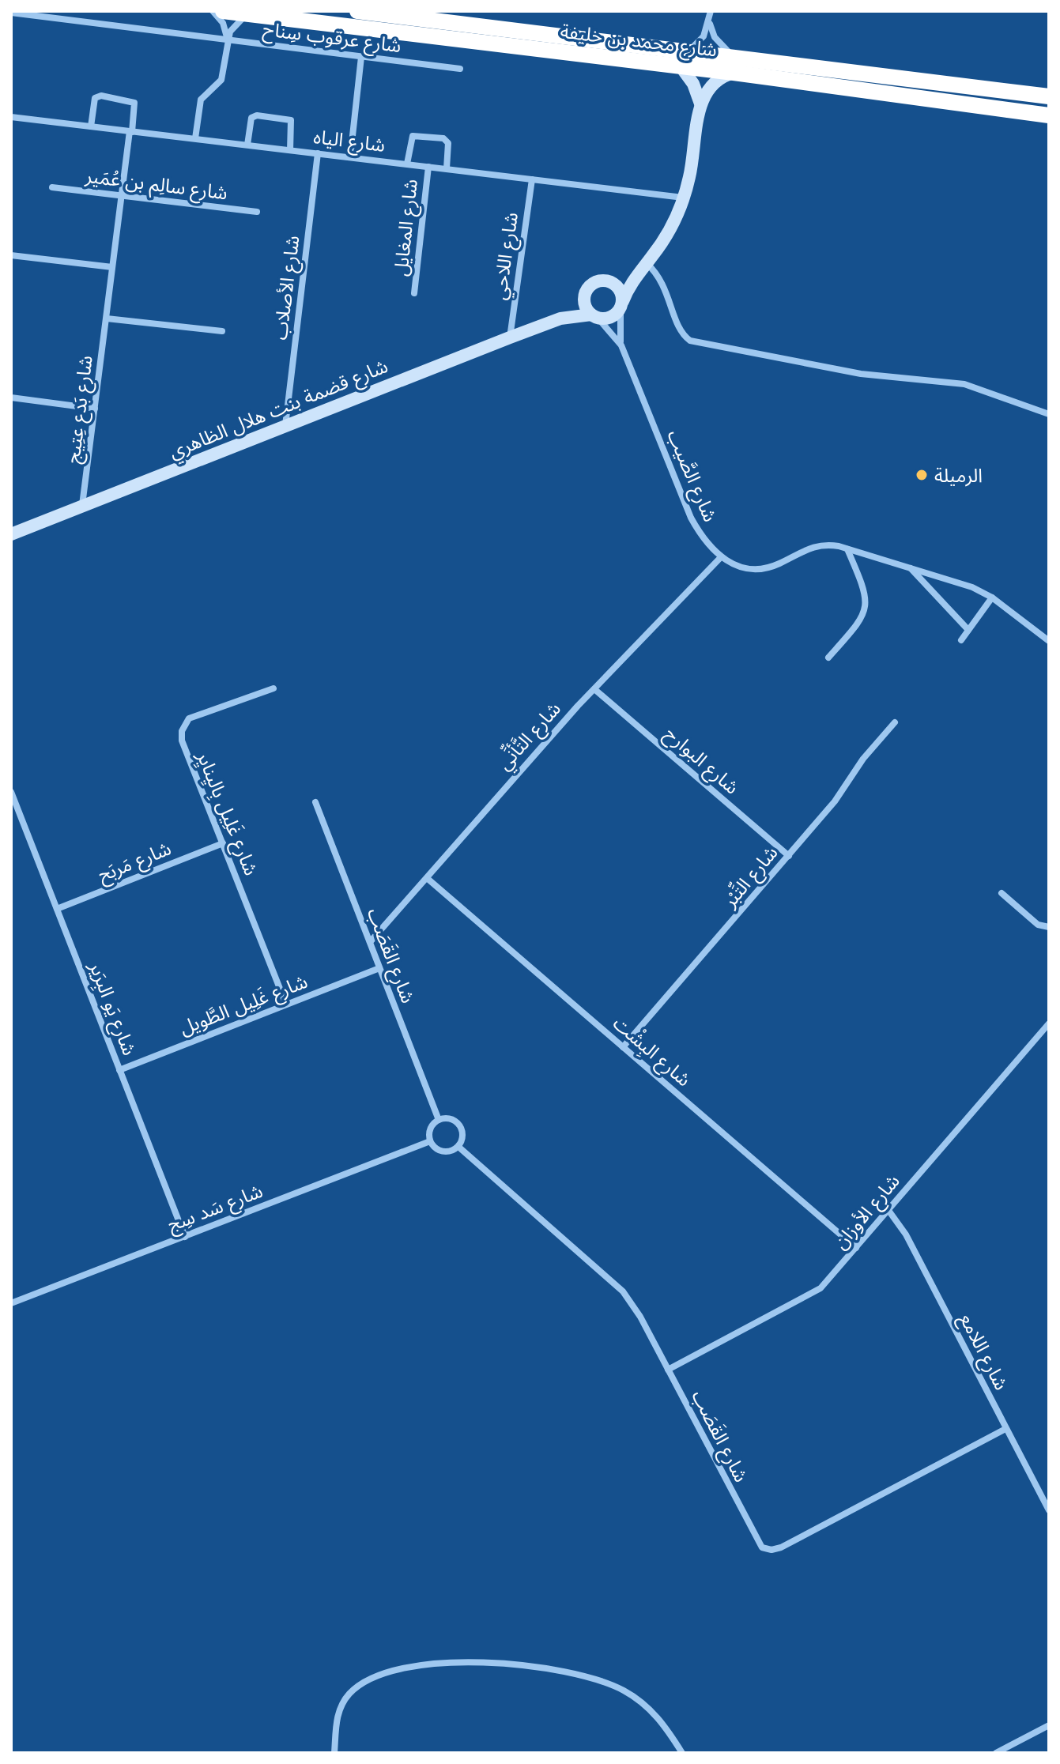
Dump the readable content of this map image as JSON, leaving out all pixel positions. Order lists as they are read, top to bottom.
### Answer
{
  "streets": {
    "highway": ["شارع محمد بن خليفة"],
    "street": [
      "شارع عرقوب سِناح",
      "شارع الياه",
      "شارع سالِم بن عُمَير",
      "شارع المغايل",
      "شارع اللاحي",
      "شارع الأصلاب",
      "شارع قضمة بنت هلال الظاهري",
      "شارع بَدع عِتِيج",
      "شارع الصَّيب",
      "شارع التَّأنِّي",
      "شارع البوارح",
      "شارع غَلِيل بِاليِنايِر",
      "شارع مَربَح",
      "شارع التِّبْر",
      "شارع القَصَب",
      "شارع غَلِيل الطَّويل",
      "شارع يَو البِرَير",
      "شارع البِشْت",
      "شارع سَد سِج",
      "شارع الأوزان",
      "شارع اللامع"
    ]
  },
  "crossings": [
    ["شارع الياه", "شارع المغايل"],
    ["شارع الياه", "شارع اللاحي"],
    ["شارع الياه", "شارع الأصلاب"],
    ["شارع الياه", "شارع بَدع عِتِيج"],
    ["شارع سالِم بن عُمَير", "شارع بَدع عِتِيج"],
    ["شارع اللاحي", "شارع قضمة بنت هلال الظاهري"],
    ["شارع الأصلاب", "شارع قضمة بنت هلال الظاهري"],
    ["شارع قضمة بنت هلال الظاهري", "شارع بَدع عِتِيج"],
    ["شارع قضمة بنت هلال الظاهري", "شارع الصَّيب"],
    ["شارع الصَّيب", "شارع التَّأنِّي"],
    ["شارع التَّأنِّي", "شارع البوارح"],
    ["شارع التَّأنِّي", "شارع القَصَب"],
    ["شارع التَّأنِّي", "شارع البِشْت"],
    ["شارع البوارح", "شارع التِّبْر"],
    ["شارع غَلِيل بِاليِنايِر", "شارع مَربَح"],
    ["شارع غَلِيل بِاليِنايِر", "شارع غَلِيل الطَّويل"],
    ["شارع مَربَح", "شارع يَو البِرَير"],
    ["شارع التِّبْر", "شارع البِشْت"],
    ["شارع القَصَب", "شارع غَلِيل الطَّويل"],
    ["شارع القَصَب", "شارع سَد سِج"],
    ["شارع القَصَب", "شارع الأوزان"],
    ["شارع القَصَب", "شارع اللامع"],
    ["شارع غَلِيل الطَّويل", "شارع يَو البِرَير"],
    ["شارع يَو البِرَير", "شارع سَد سِج"],
    ["شارع البِشْت", "شارع الأوزان"],
    ["شارع الأوزان", "شارع اللامع"]
  ],
  "places": ["الرميلة"]
}
